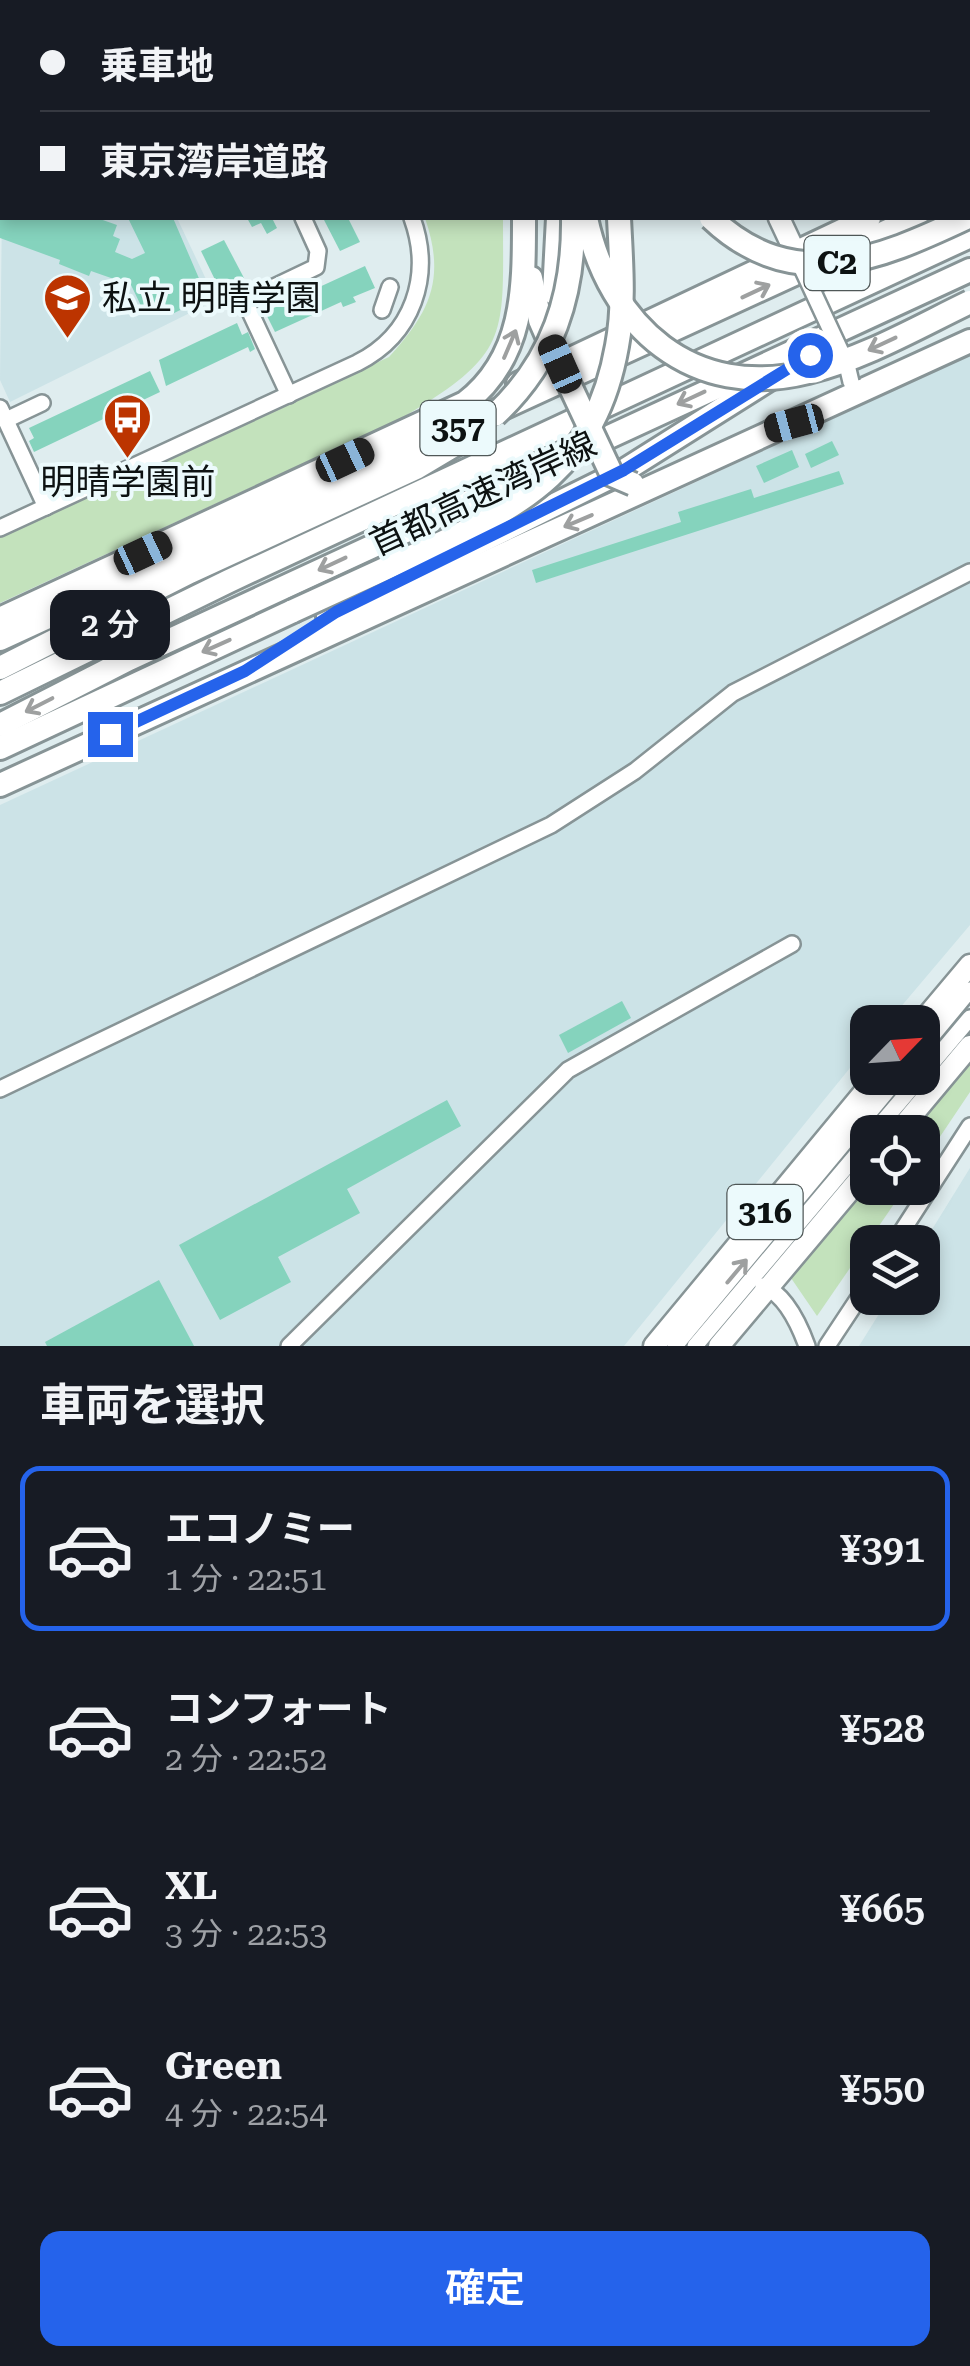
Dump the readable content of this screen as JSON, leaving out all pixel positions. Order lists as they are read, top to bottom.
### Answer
{
  "streets": {
    "highway": ["C2", "357", "首都高速湾岸線"],
    "main road": ["316"]
  },
  "places": {
    "school or university": ["私立 明晴学園"],
    "bus stop": ["明晴学園前"]
  },
  "north": "top right",
  "page": {
    "banner": ["乗車地", "東京湾岸道路"],
    "bubble": "2 分",
    "heading": "車両を選択",
    "list": [
      {
        "name": "エコノミー",
        "note": "1 分 · 22:51",
        "value": "¥391"
      },
      {
        "name": "コンフォート",
        "note": "2 分 · 22:52",
        "value": "¥528"
      },
      {
        "name": "XL",
        "note": "3 分 · 22:53",
        "value": "¥665"
      },
      {
        "name": "Green",
        "note": "4 分 · 22:54",
        "value": "¥550"
      }
    ],
    "buttons": "確定"
  }
}
